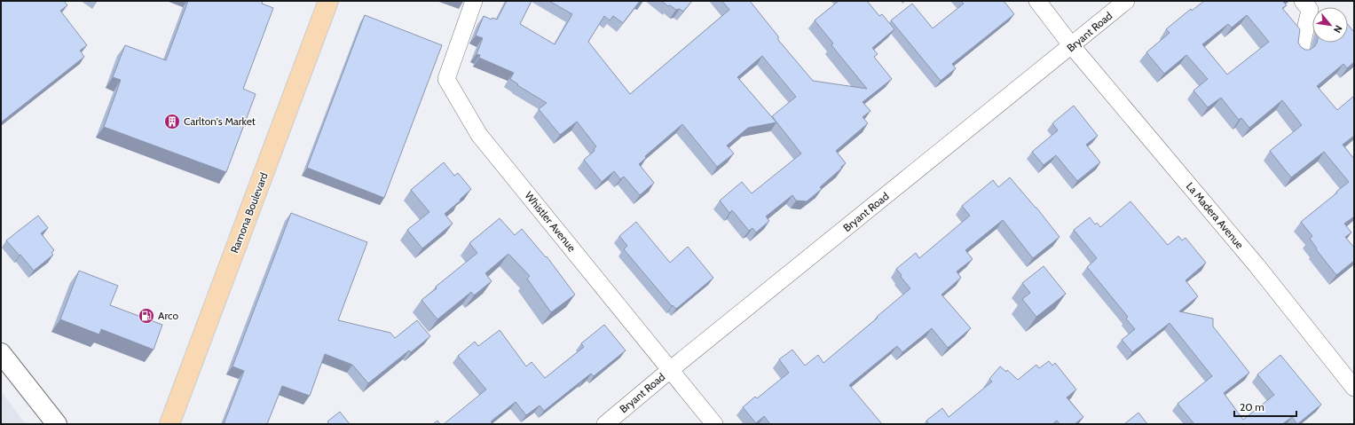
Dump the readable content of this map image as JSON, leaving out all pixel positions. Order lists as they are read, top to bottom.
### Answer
{
  "streets": {
    "main road": ["Ramona Boulevard"],
    "street": ["Bryant Road", "La Madera Avenue", "Whistler Avenue"]
  },
  "crossings": [
    ["Bryant Road", "La Madera Avenue"],
    ["Bryant Road", "Whistler Avenue"]
  ],
  "places": {
    "building": ["Carlton's Market"],
    "fuel station": ["Arco"]
  },
  "scale_bar": "20 m",
  "north": "bottom right"
}
